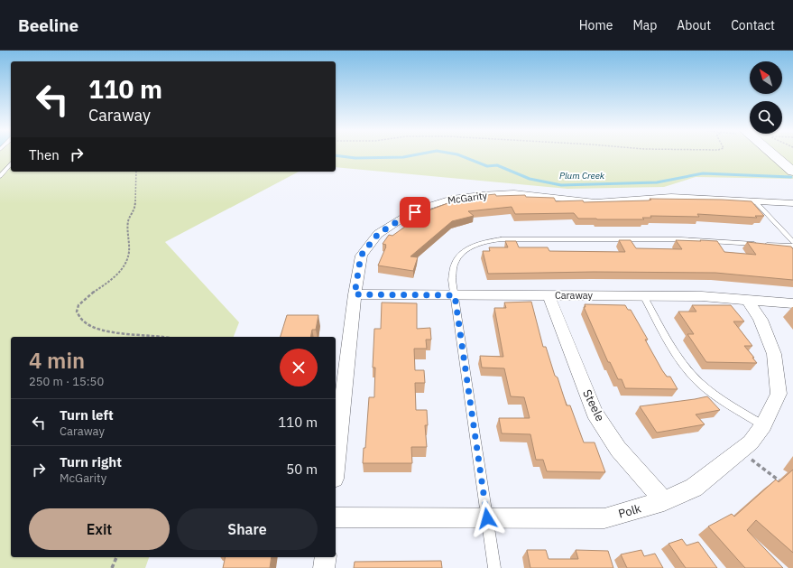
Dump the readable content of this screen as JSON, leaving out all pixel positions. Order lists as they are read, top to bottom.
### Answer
{
  "streets": {
    "street": [
      "McGarity",
      "Caraway",
      "Steele",
      "Polk"
    ]
  },
  "crossings": [
    ["McGarity", "Caraway"],
    ["Caraway", "Steele"],
    ["Caraway", "Polk"],
    ["Steele", "Polk"]
  ],
  "water": ["Plum Creek"],
  "north": "top left",
  "page": {
    "header": "Beeline",
    "nav": [
      "Home",
      "Map",
      "About",
      "Contact"
    ],
    "turn": ["110 m", "Caraway"],
    "then": "Then",
    "heading": ["4 min", "250 m · 15:50"],
    "list": [
      {
        "name": "Turn left",
        "note": "Caraway",
        "value": "110 m"
      },
      {
        "name": "Turn right",
        "note": "McGarity",
        "value": "50 m"
      }
    ],
    "buttons": ["Exit", "Share"]
  }
}
